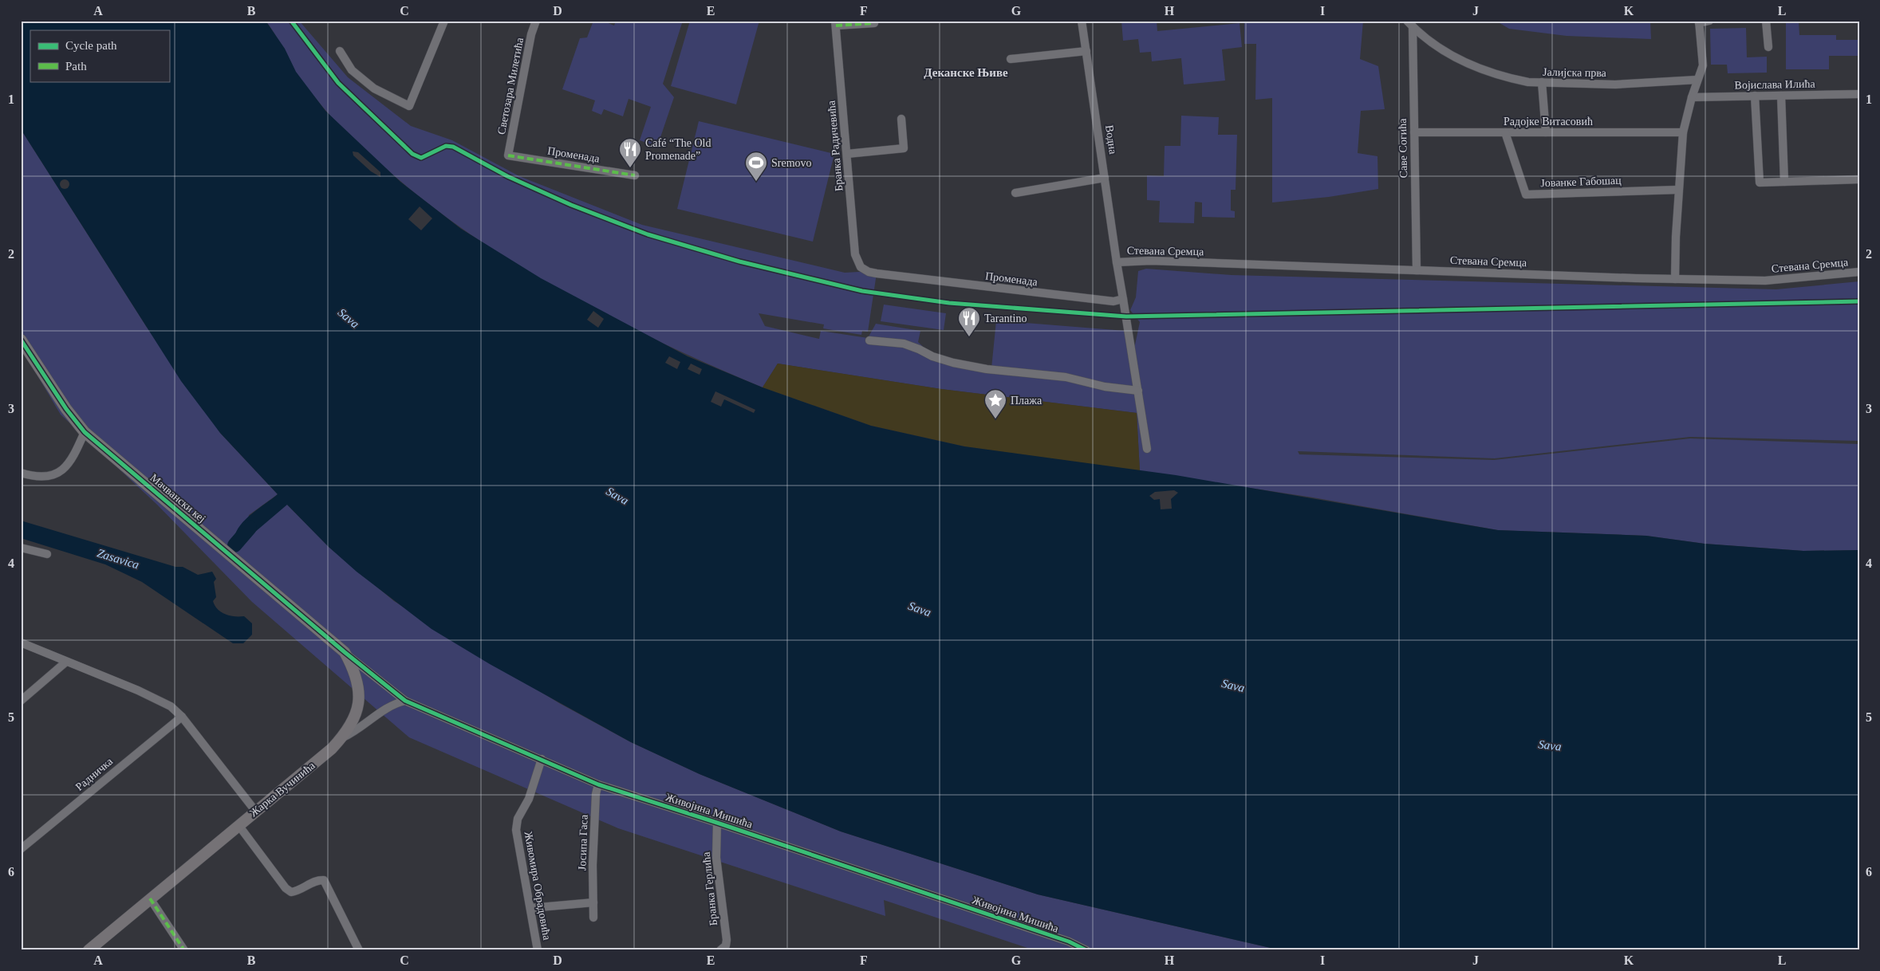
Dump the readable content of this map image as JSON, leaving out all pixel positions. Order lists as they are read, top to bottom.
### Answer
{
  "streets": {
    "street": [
      "Јалијска прва",
      "Војислава Илића",
      "Светозара Милетића",
      "Радојке Витасовић",
      "Водна",
      "Бранка Радичевића",
      "Саве Согића",
      "Променада",
      "Јованке Габошац",
      "Стевана Сремца",
      "Мачвански кеј",
      "Радничка",
      "Жарка Вучинића",
      "Живојина Мишића",
      "Јосипа Гаса",
      "Живомира Обрадовића",
      "Бранка Герлића"
    ]
  },
  "crossings": [
    ["Јалијска прва", "Саве Согића"],
    ["Светозара Милетића", "Променада"],
    ["Радојке Витасовић", "Саве Согића"],
    ["Радојке Витасовић", "Јованке Габошац"],
    ["Водна", "Стевана Сремца"],
    ["Бранка Радичевића", "Променада"],
    ["Саве Согића", "Стевана Сремца"],
    ["Мачвански кеј", "Жарка Вучинића"],
    ["Мачвански кеј", "Живојина Мишића"],
    ["Жарка Вучинића", "Живојина Мишића"],
    ["Живојина Мишића", "Јосипа Гаса"],
    ["Живојина Мишића", "Живомира Обрадовића"],
    ["Живојина Мишића", "Бранка Герлића"]
  ],
  "districts": ["Деканске Њиве"],
  "water": ["Sava", "Zasavica"],
  "places": {
    "restaurant": ["Café “The Old Promenade”", "Tarantino"],
    "sports": ["Sremovo"],
    "place": ["Плажа"]
  },
  "legend": ["Cycle path", "Path"],
  "grid": {
    "columns": [
      "A",
      "B",
      "C",
      "D",
      "E",
      "F",
      "G",
      "H",
      "I",
      "J",
      "K",
      "L"
    ],
    "rows": [
      "1",
      "2",
      "3",
      "4",
      "5",
      "6"
    ]
  }
}
